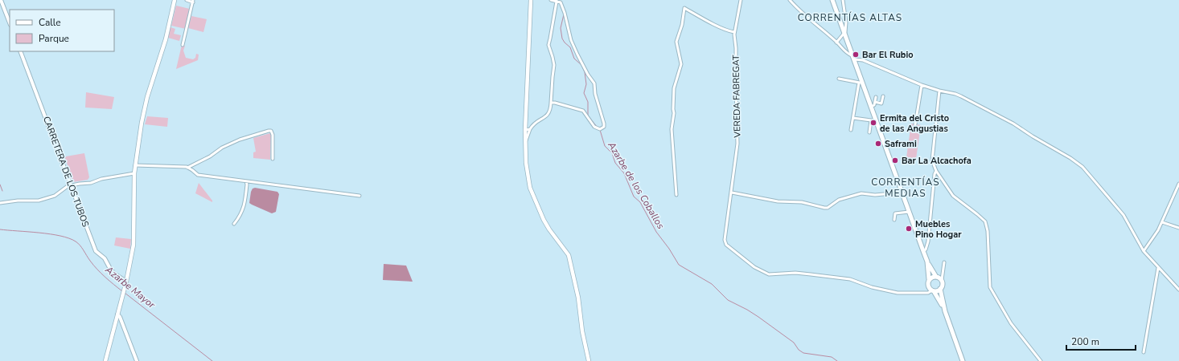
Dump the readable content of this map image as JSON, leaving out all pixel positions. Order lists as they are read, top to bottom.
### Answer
{
  "streets": {
    "street": ["VEREDA FABREGAT", "CARRETERA DE LOS TUBOS"]
  },
  "districts": ["CORRENTÍAS ALTAS", "CORRENTÍAS MEDIAS"],
  "water": ["Azarbe de los Coballos", "Azarbe Mayor"],
  "places": [
    "Bar El Rubio",
    "Ermita del Cristo de las Angustias",
    "Saframi",
    "Bar La Alcachofa",
    "Muebles Pino Hogar"
  ],
  "legend": ["Calle", "Parque"],
  "scale_bar": "200 m"
}
